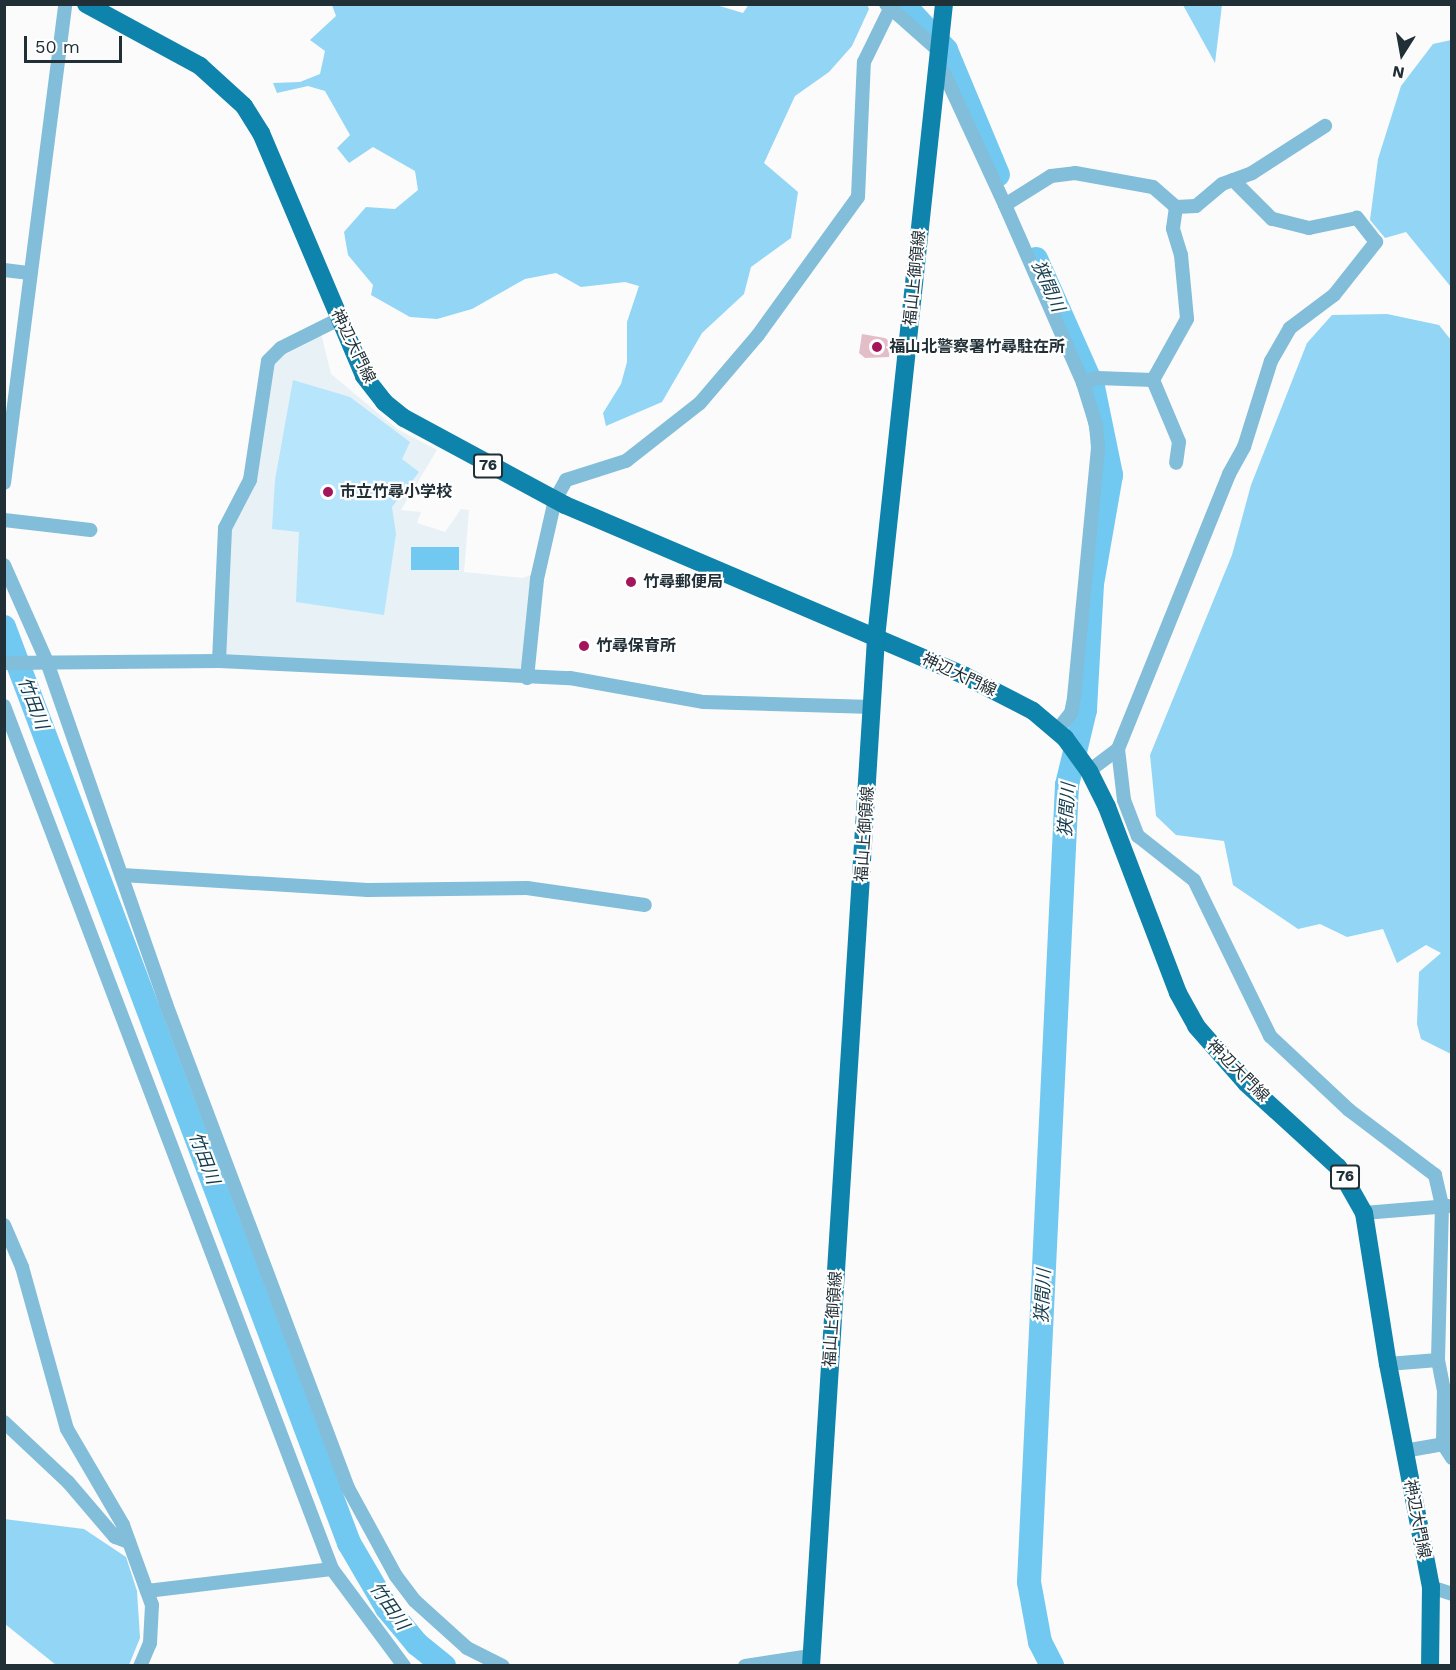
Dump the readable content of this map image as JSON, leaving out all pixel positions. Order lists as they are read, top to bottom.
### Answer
{
  "streets": {
    "main road": ["福山上御領線", "神辺大門線", "76"]
  },
  "crossings": [
    ["福山上御領線", "神辺大門線"]
  ],
  "water": ["狭間川", "竹田川"],
  "places": [
    "福山北警察署竹尋駐在所",
    "市立竹尋小学校",
    "竹尋郵便局",
    "竹尋保育所"
  ],
  "scale_bar": "50 m",
  "north": "bottom"
}
